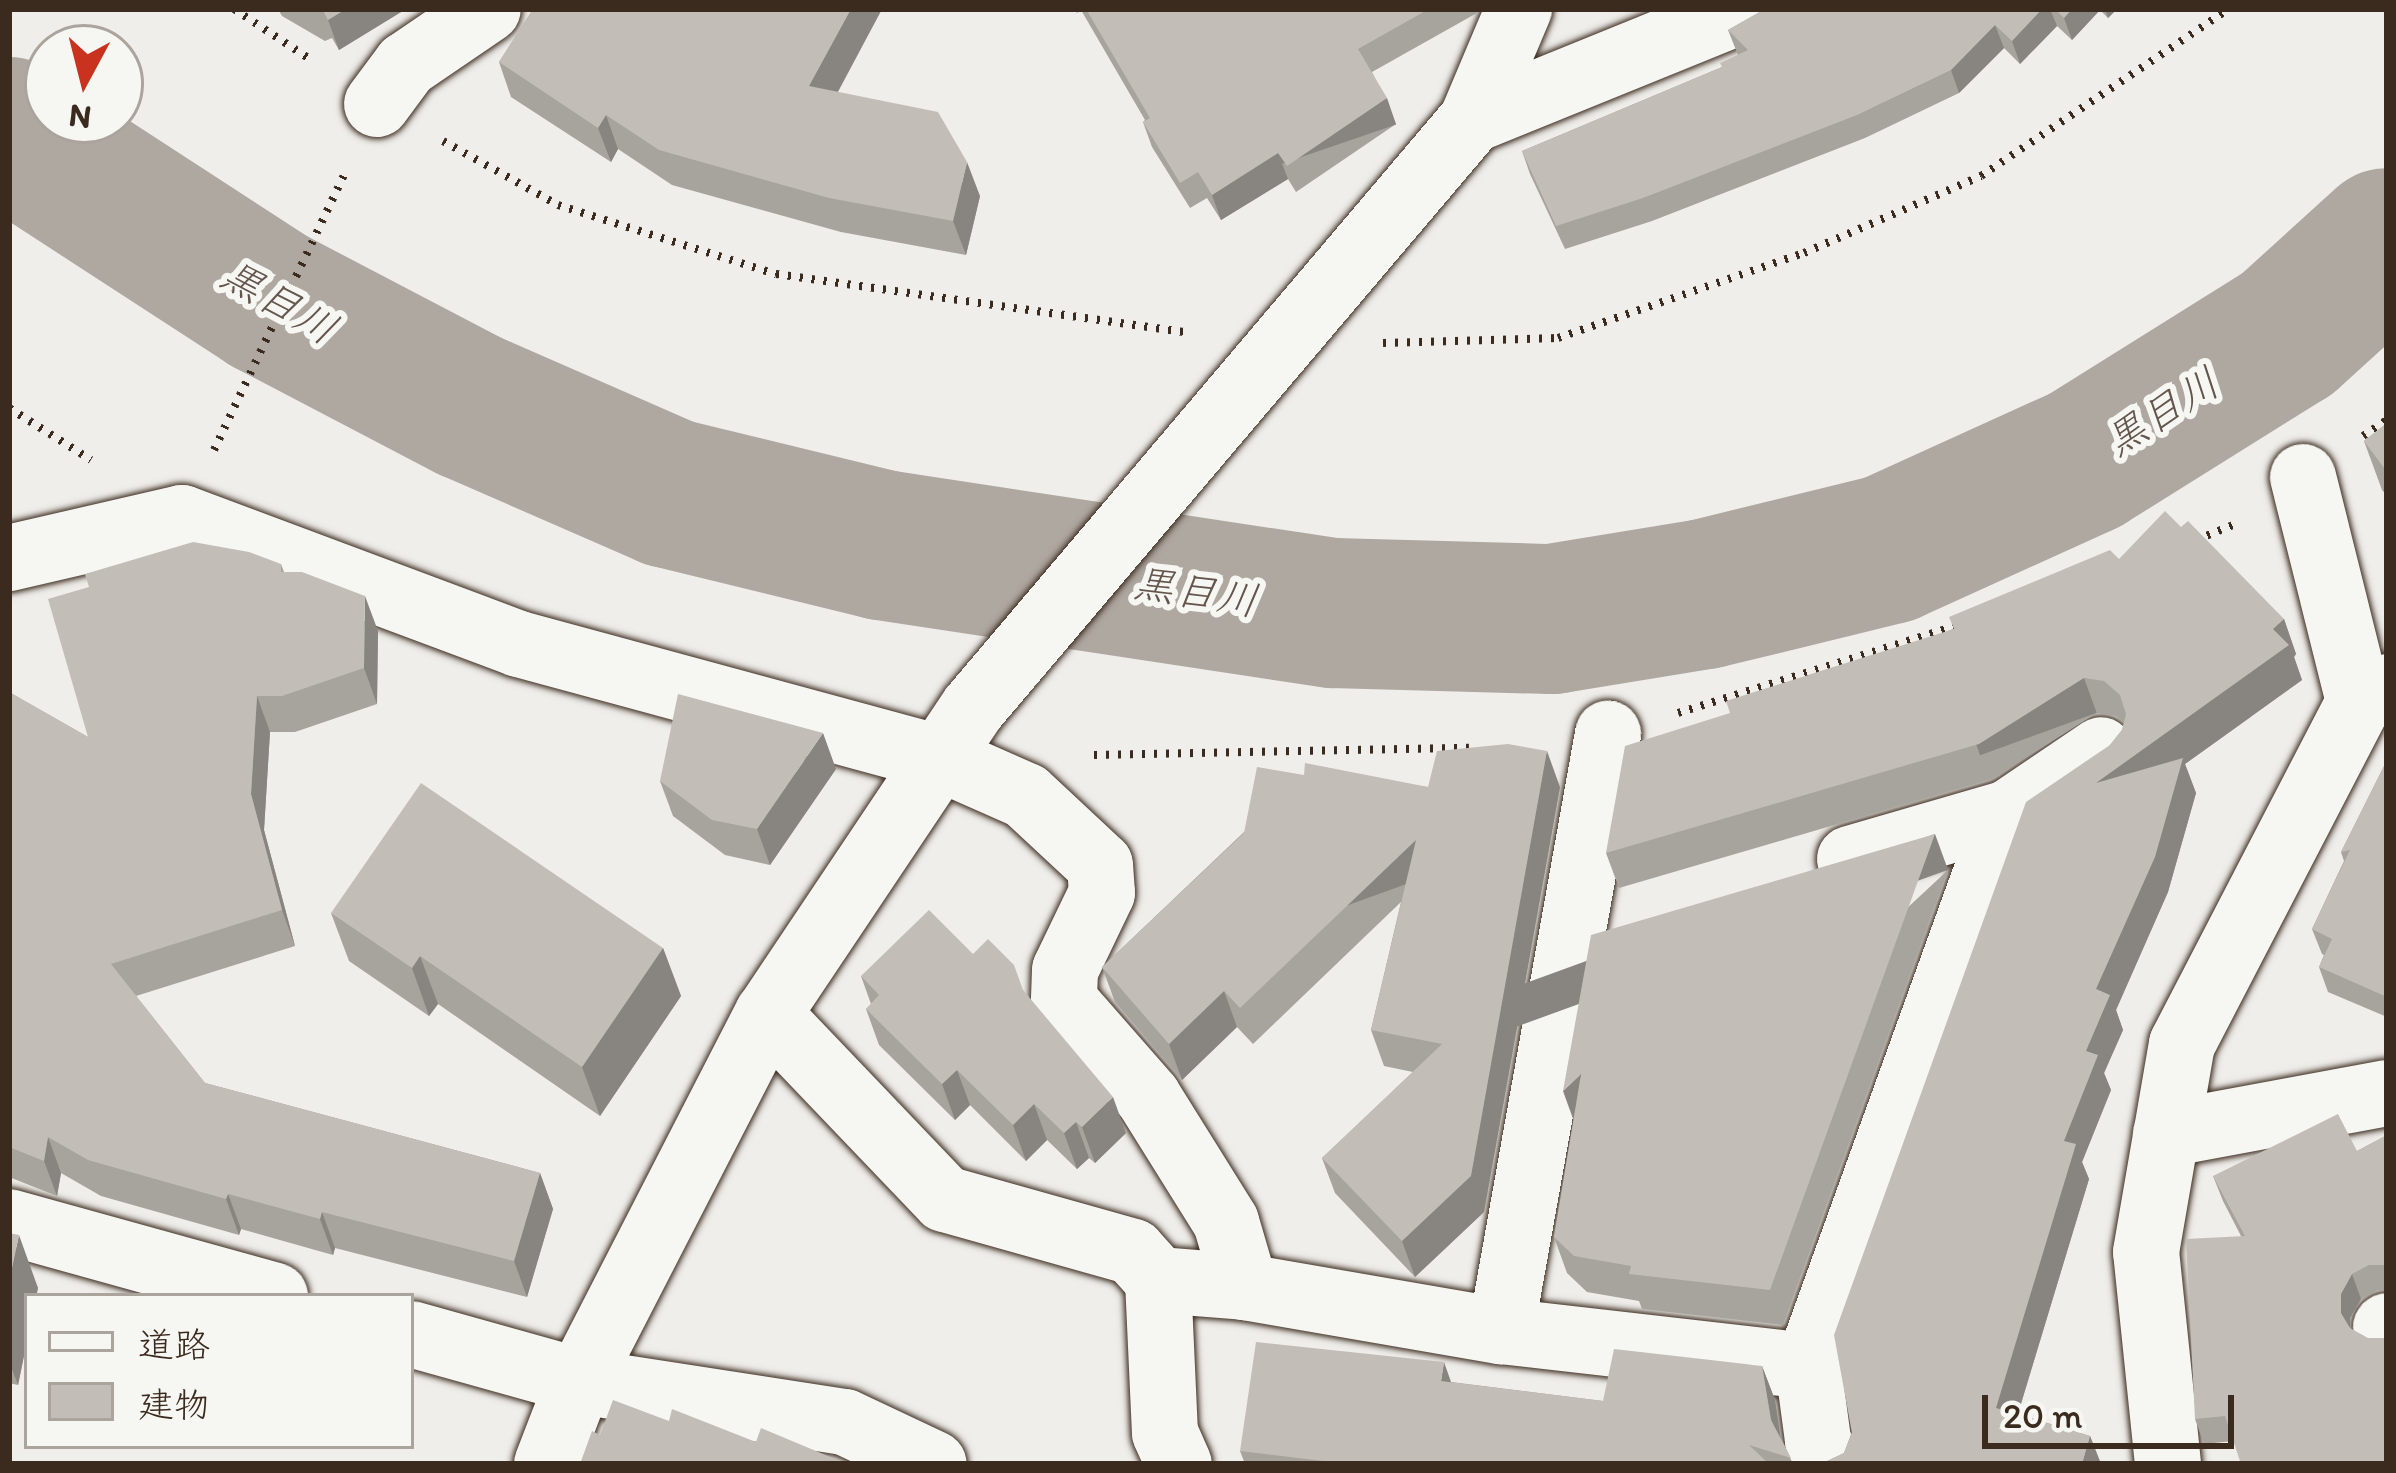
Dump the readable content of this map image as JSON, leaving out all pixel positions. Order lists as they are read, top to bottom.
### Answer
{
  "water": ["黒目川"],
  "legend": ["道路", "建物"],
  "scale_bar": "20 m",
  "north": "bottom"
}
